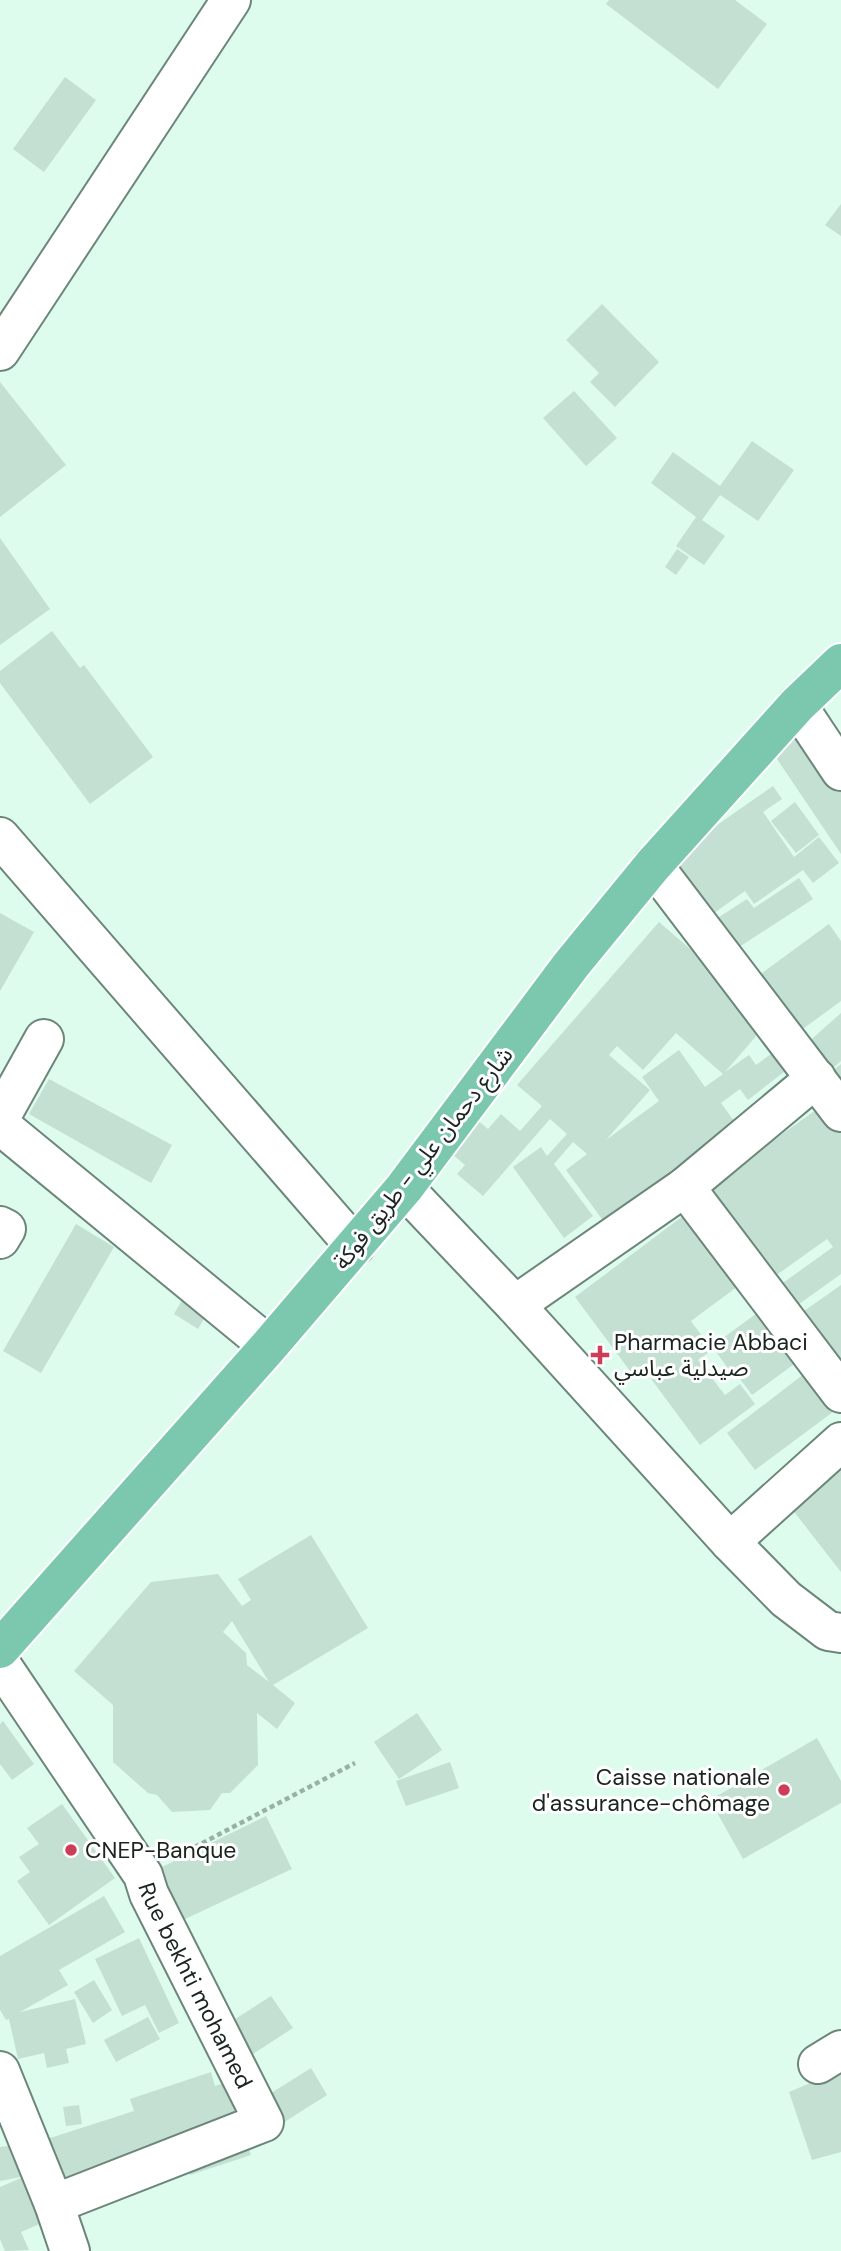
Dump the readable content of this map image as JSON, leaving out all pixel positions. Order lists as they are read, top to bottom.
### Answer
{
  "streets": {
    "main road": ["شارع دحمان علي - طريق فوكة"],
    "street": ["Rue bekhti mohamed"]
  },
  "places": {
    "health": ["Pharmacie Abbaci صيدلية عباسي"],
    "other": ["Caisse nationale d'assurance-chômage", "CNEP-Banque"]
  }
}
